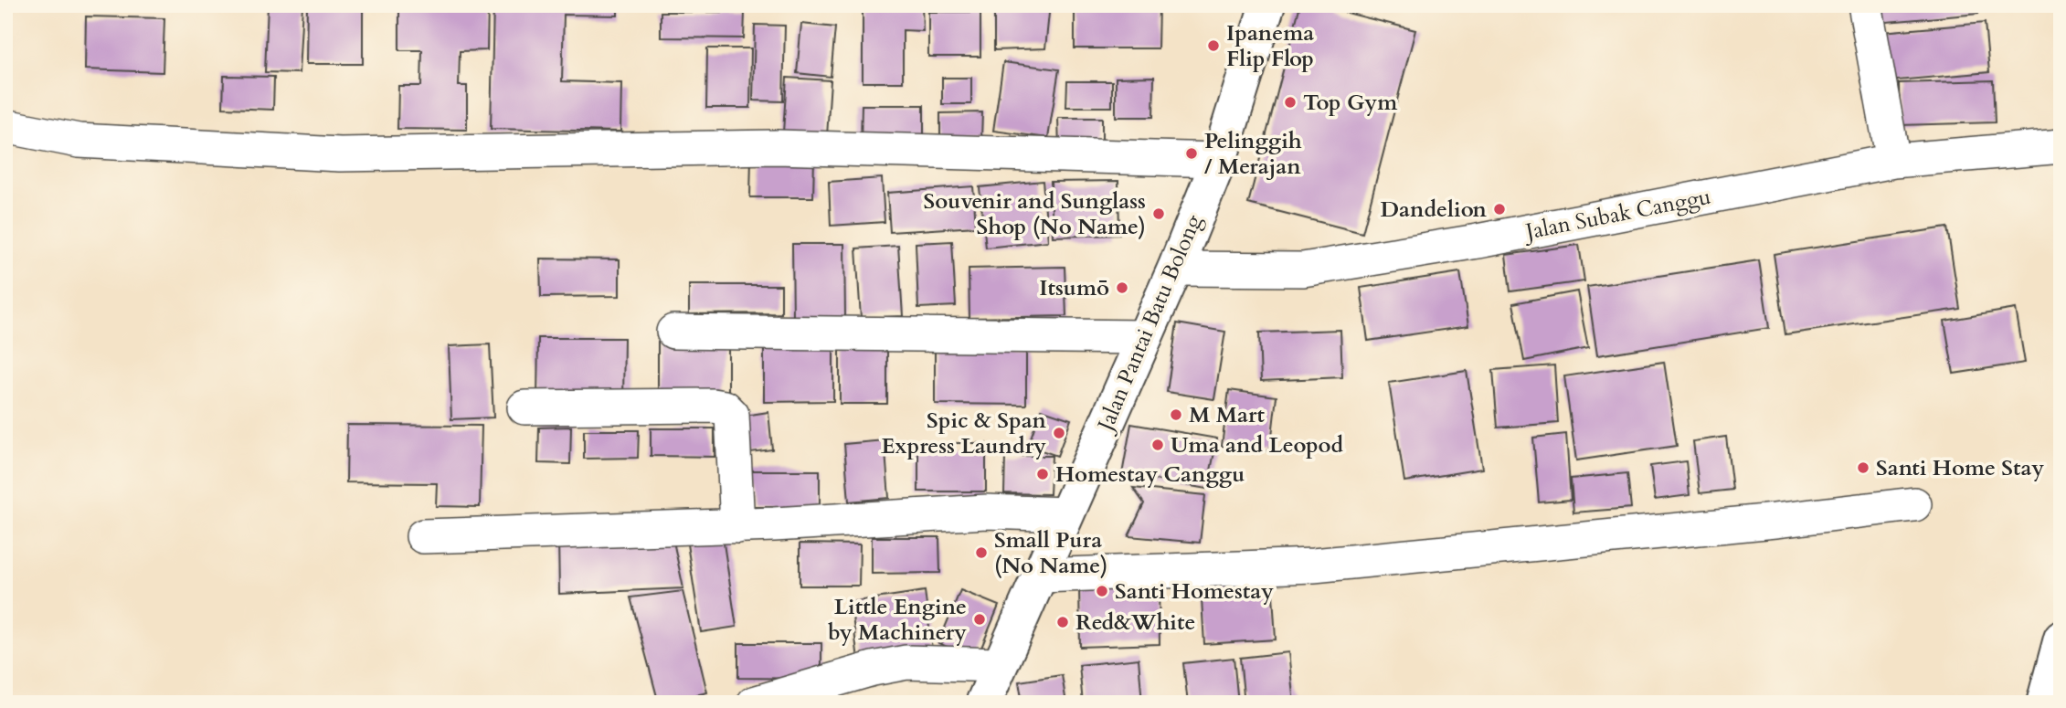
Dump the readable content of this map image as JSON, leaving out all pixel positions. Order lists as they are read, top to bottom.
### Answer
{
  "streets": {
    "street": ["Jalan Subak Canggu", "Jalan Pantai Batu Bolong"]
  },
  "crossings": [
    ["Jalan Subak Canggu", "Jalan Pantai Batu Bolong"]
  ],
  "places": [
    "Ipanema Flip Flop",
    "Top Gym",
    "Pelinggih / Merajan",
    "Dandelion",
    "Souvenir and Sunglass Shop (No Name)",
    "Itsumō",
    "M Mart",
    "Spic & Span Express Laundry",
    "Uma and Leopod",
    "Santi Home Stay",
    "Homestay Canggu",
    "Small Pura (No Name)",
    "Santi Homestay",
    "Little Engine by Machinery",
    "Red&White"
  ]
}
